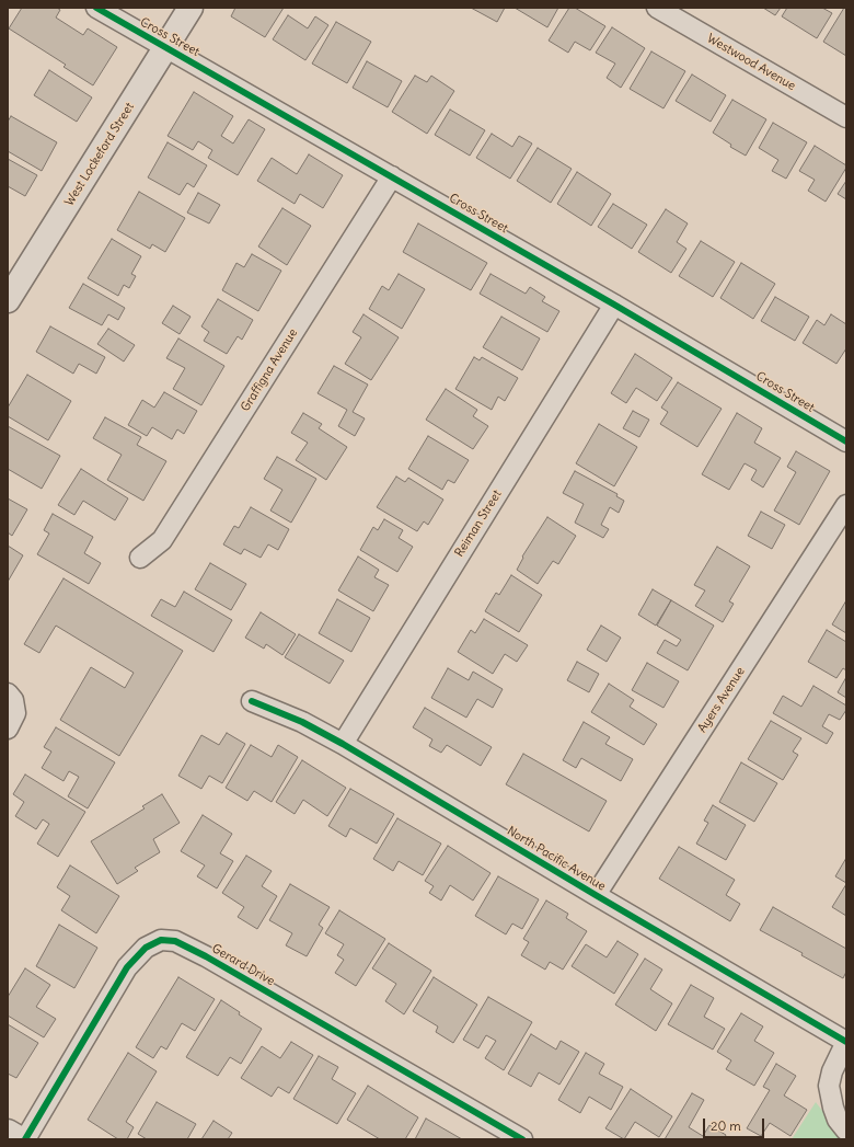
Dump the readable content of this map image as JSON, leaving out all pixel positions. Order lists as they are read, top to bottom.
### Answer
{
  "streets": {
    "street": [
      "Cross Street",
      "Westwood Avenue",
      "West Lockeford Street",
      "Graffigna Avenue",
      "Reiman Street",
      "Ayers Avenue",
      "North Pacific Avenue",
      "Gerard Drive"
    ]
  },
  "crossings": [
    ["Cross Street", "West Lockeford Street"],
    ["Cross Street", "Graffigna Avenue"],
    ["Cross Street", "Reiman Street"],
    ["Reiman Street", "North Pacific Avenue"],
    ["Ayers Avenue", "North Pacific Avenue"]
  ],
  "scale_bar": "20 m"
}
